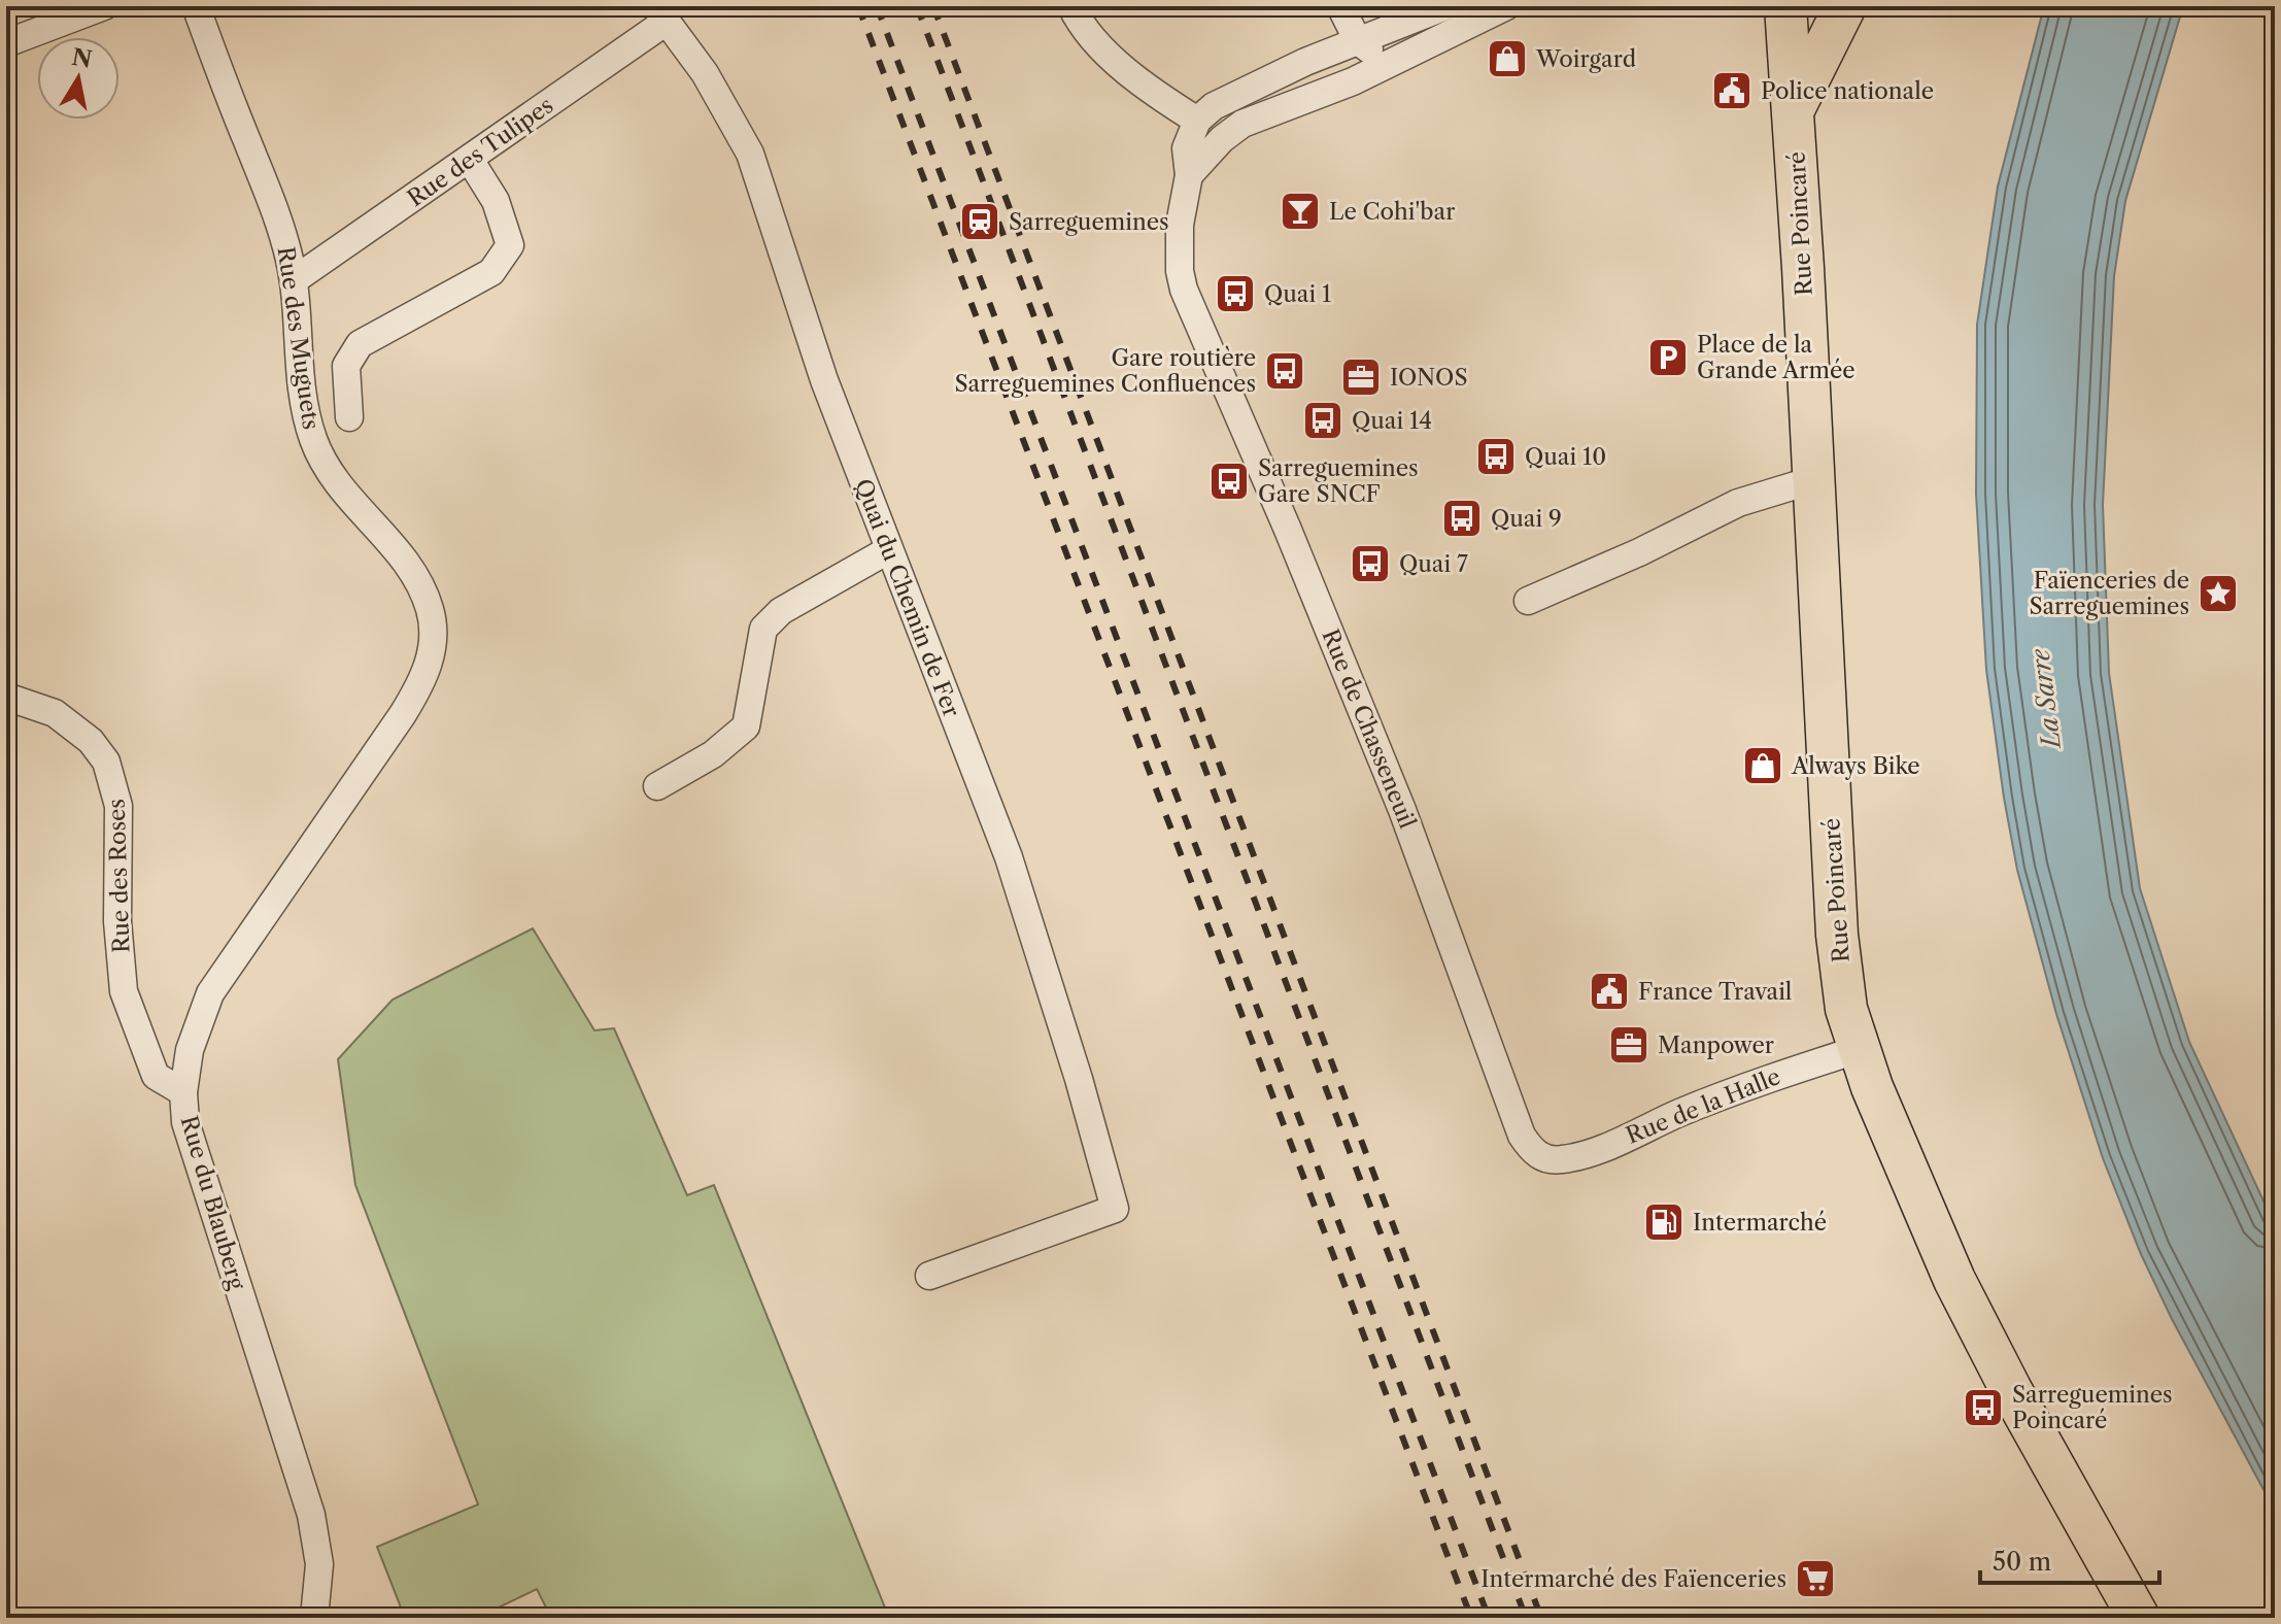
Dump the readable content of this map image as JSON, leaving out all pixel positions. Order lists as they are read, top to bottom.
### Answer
{
  "streets": {
    "main road": ["Rue Poincaré"],
    "street": [
      "Rue des Tulipes",
      "Rue des Muguets",
      "Quai du Chemin de Fer",
      "Rue de Chasseneuil",
      "Rue des Roses",
      "Rue de la Halle",
      "Rue du Blauberg"
    ]
  },
  "crossings": [
    ["Rue des Tulipes", "Rue des Muguets"],
    ["Rue des Tulipes", "Quai du Chemin de Fer"],
    ["Rue Poincaré", "Rue de la Halle"],
    ["Rue des Muguets", "Rue du Blauberg"],
    ["Rue de Chasseneuil", "Rue de la Halle"],
    ["Rue des Roses", "Rue du Blauberg"]
  ],
  "water": ["La Sarre"],
  "places": {
    "shop": ["Woirgard", "Always Bike"],
    "public building": ["Police nationale", "France Travail"],
    "bar": ["Le Cohi'bar"],
    "station": ["Sarreguemines"],
    "bus stop": [
      "Quai 1",
      "Gare routière Sarreguemines Confluences",
      "Quai 14",
      "Quai 10",
      "Sarreguemines Gare SNCF",
      "Quai 9",
      "Quai 7",
      "Sarreguemines Poincaré"
    ],
    "parking": ["Place de la Grande Armée"],
    "office": ["IONOS", "Manpower"],
    "place": ["Faïenceries de Sarreguemines"],
    "fuel station": ["Intermarché"],
    "supermarket": ["Intermarché des Faïenceries"]
  },
  "scale_bar": "50 m",
  "north": "top"
}
